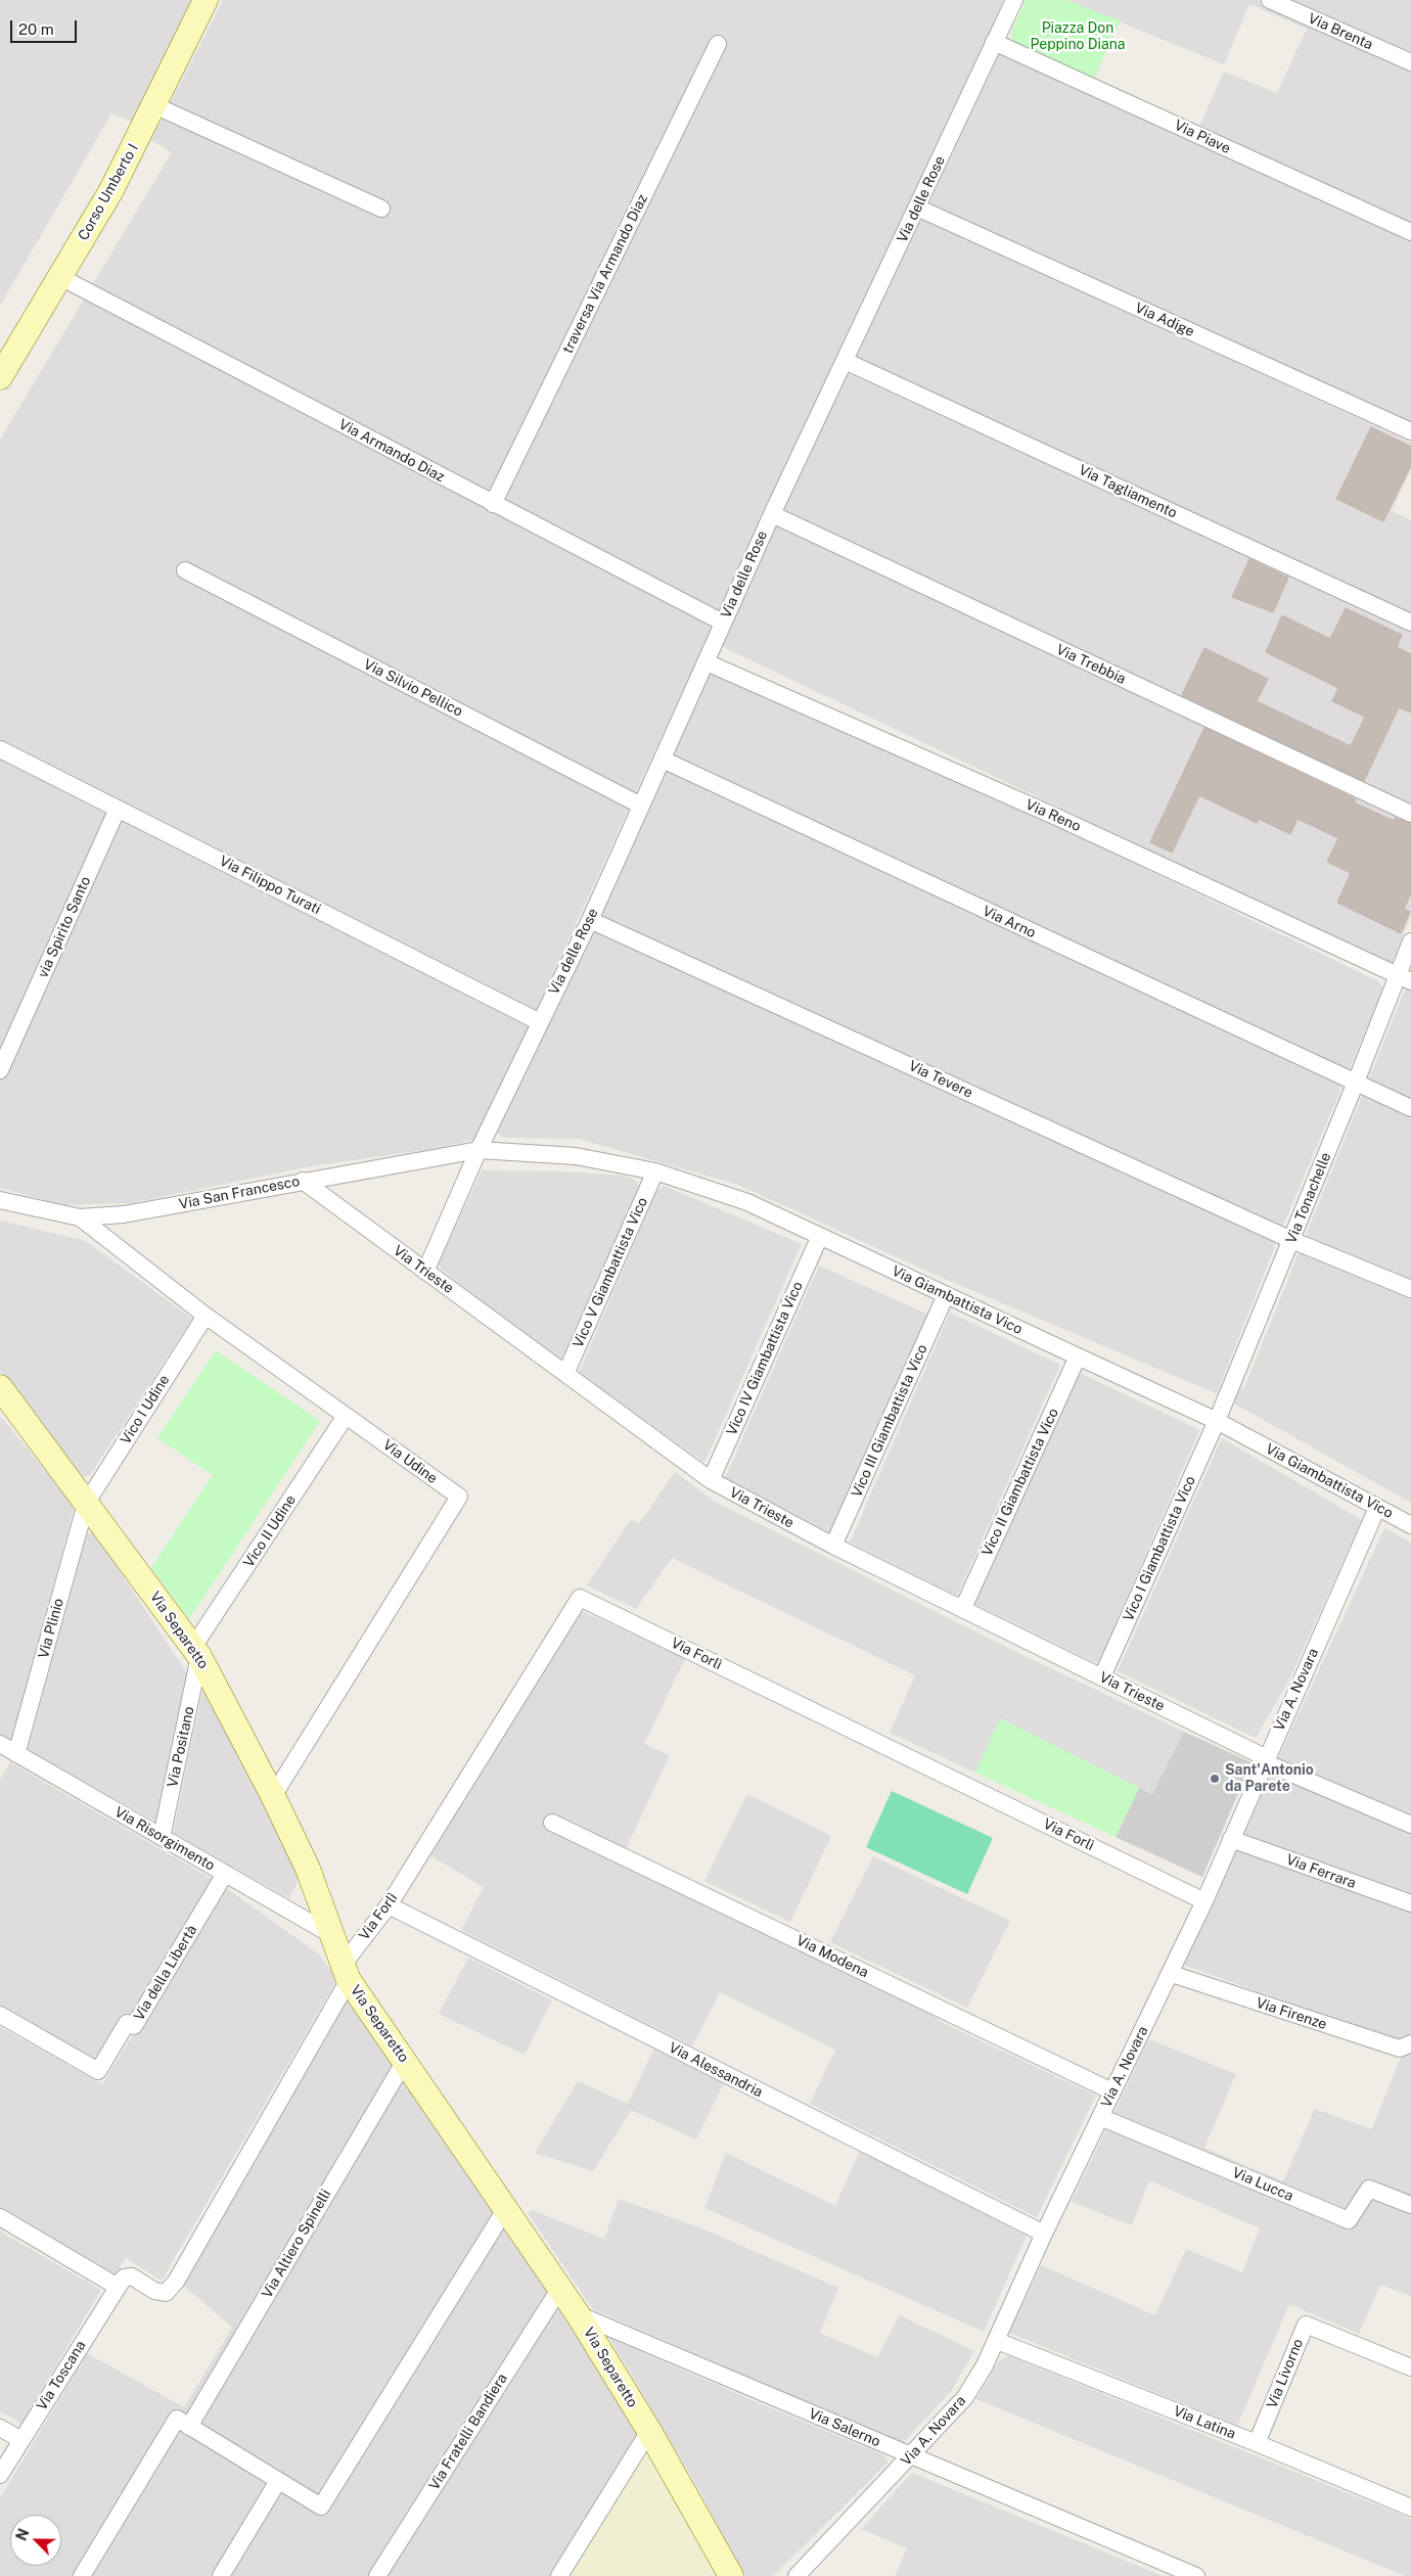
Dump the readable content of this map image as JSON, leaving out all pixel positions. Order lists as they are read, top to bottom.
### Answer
{
  "streets": {
    "street": [
      "Via Brenta",
      "Via Piave",
      "Corso Umberto I",
      "Via delle Rose",
      "traversa Via Armando Diaz",
      "Via Adige",
      "Via Armando Diaz",
      "Via Tagliamento",
      "Via Trebbia",
      "Via Silvio Pellico",
      "Via Reno",
      "Via Filippo Turati",
      "Via Arno",
      "via Spirito Santo",
      "Via Tevere",
      "Via San Francesco",
      "Via Tonachelle",
      "Via Trieste",
      "Vico V Giambattista Vico",
      "Via Giambattista Vico",
      "Vico IV Giambattista Vico",
      "Vico I Udine",
      "Vico III Giambattista Vico",
      "Via Udine",
      "Vico II Giambattista Vico",
      "Vico II Udine",
      "Vico I Giambattista Vico",
      "Via Plinio",
      "Via Separetto",
      "Via Forlì",
      "Via A. Novara",
      "Via Positano",
      "Via Risorgimento",
      "Via Ferrara",
      "Via Modena",
      "Via della Libertà",
      "Via Firenze",
      "Via Alessandria",
      "Via Lucca",
      "Via Altiero Spinelli",
      "Via Livorno",
      "Via Toscana",
      "Via Latina",
      "Via Salerno",
      "Via Fratelli Bandiera"
    ]
  },
  "crossings": [
    ["Via Piave", "Via delle Rose"],
    ["Corso Umberto I", "Via Armando Diaz"],
    ["Via delle Rose", "Via Adige"],
    ["Via delle Rose", "Via Armando Diaz"],
    ["Via delle Rose", "Via Tagliamento"],
    ["Via delle Rose", "Via Trebbia"],
    ["Via delle Rose", "Via Silvio Pellico"],
    ["Via delle Rose", "Via Reno"],
    ["Via delle Rose", "Via Filippo Turati"],
    ["Via delle Rose", "Via Arno"],
    ["Via delle Rose", "Via Tevere"],
    ["Via delle Rose", "Via San Francesco"],
    ["Via delle Rose", "Via Trieste"],
    ["Via delle Rose", "Via Giambattista Vico"],
    ["traversa Via Armando Diaz", "Via Armando Diaz"],
    ["Via Reno", "Via Tonachelle"],
    ["Via Filippo Turati", "via Spirito Santo"],
    ["Via Arno", "Via Tonachelle"],
    ["Via Tevere", "Via Tonachelle"],
    ["Via San Francesco", "Via Trieste"],
    ["Via San Francesco", "Via Giambattista Vico"],
    ["Via San Francesco", "Via Udine"],
    ["Via Tonachelle", "Via Giambattista Vico"],
    ["Via Tonachelle", "Vico I Giambattista Vico"],
    ["Via Trieste", "Vico V Giambattista Vico"],
    ["Via Trieste", "Vico IV Giambattista Vico"],
    ["Via Trieste", "Vico III Giambattista Vico"],
    ["Via Trieste", "Vico II Giambattista Vico"],
    ["Via Trieste", "Vico I Giambattista Vico"],
    ["Via Trieste", "Via A. Novara"],
    ["Vico V Giambattista Vico", "Via Giambattista Vico"],
    ["Via Giambattista Vico", "Vico IV Giambattista Vico"],
    ["Via Giambattista Vico", "Vico III Giambattista Vico"],
    ["Via Giambattista Vico", "Vico II Giambattista Vico"],
    ["Via Giambattista Vico", "Vico I Giambattista Vico"],
    ["Via Giambattista Vico", "Via A. Novara"],
    ["Vico I Udine", "Via Udine"],
    ["Vico I Udine", "Via Plinio"],
    ["Vico I Udine", "Via Separetto"],
    ["Via Udine", "Vico II Udine"],
    ["Via Udine", "Via Separetto"],
    ["Vico II Udine", "Via Separetto"],
    ["Vico II Udine", "Via Positano"],
    ["Via Plinio", "Via Separetto"],
    ["Via Plinio", "Via Risorgimento"],
    ["Via Separetto", "Via Forlì"],
    ["Via Separetto", "Via Positano"],
    ["Via Separetto", "Via Risorgimento"],
    ["Via Separetto", "Via Altiero Spinelli"],
    ["Via Separetto", "Via Salerno"],
    ["Via Separetto", "Via Fratelli Bandiera"],
    ["Via Forlì", "Via A. Novara"],
    ["Via Forlì", "Via Alessandria"],
    ["Via Forlì", "Via Toscana"],
    ["Via A. Novara", "Via Ferrara"],
    ["Via A. Novara", "Via Modena"],
    ["Via A. Novara", "Via Firenze"],
    ["Via A. Novara", "Via Alessandria"],
    ["Via A. Novara", "Via Lucca"],
    ["Via A. Novara", "Via Latina"],
    ["Via A. Novara", "Via Salerno"],
    ["Via Positano", "Via Risorgimento"],
    ["Via Risorgimento", "Via della Libertà"],
    ["Via Livorno", "Via Latina"]
  ],
  "parks": ["Piazza Don Peppino Diana"],
  "places": ["Sant'Antonio da Parete"],
  "scale_bar": "20 m",
  "north": "top left"
}
